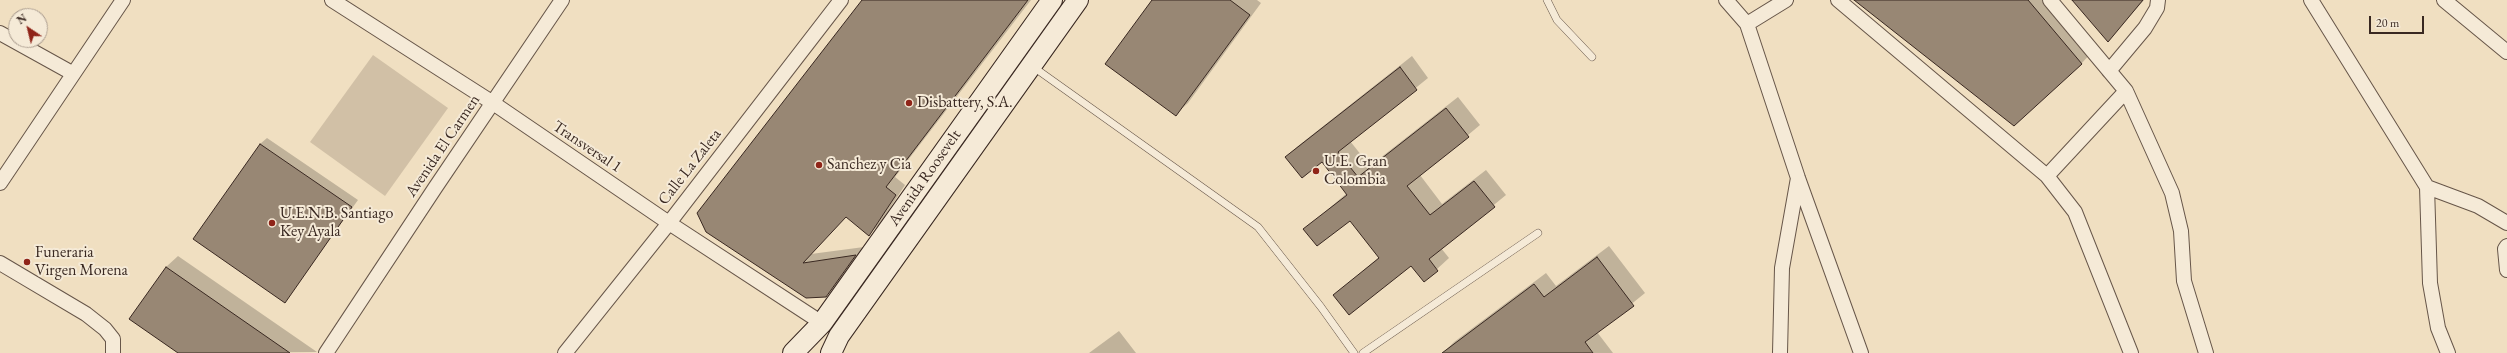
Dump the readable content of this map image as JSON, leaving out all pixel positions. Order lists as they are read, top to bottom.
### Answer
{
  "streets": {
    "street": [
      "Avenida El Carmen",
      "Transversal 1",
      "Calle La Zaleta",
      "Avenida Roosevelt"
    ]
  },
  "crossings": [
    ["Avenida El Carmen", "Transversal 1"],
    ["Transversal 1", "Calle La Zaleta"],
    ["Transversal 1", "Avenida Roosevelt"]
  ],
  "places": [
    "Disbattery, S.A.",
    "Sanchez y Cia",
    "U.E. Gran Colombia",
    "U.E.N.B. Santiago Key Ayala",
    "Funeraria Virgen Morena"
  ],
  "scale_bar": "20 m",
  "north": "top left"
}
